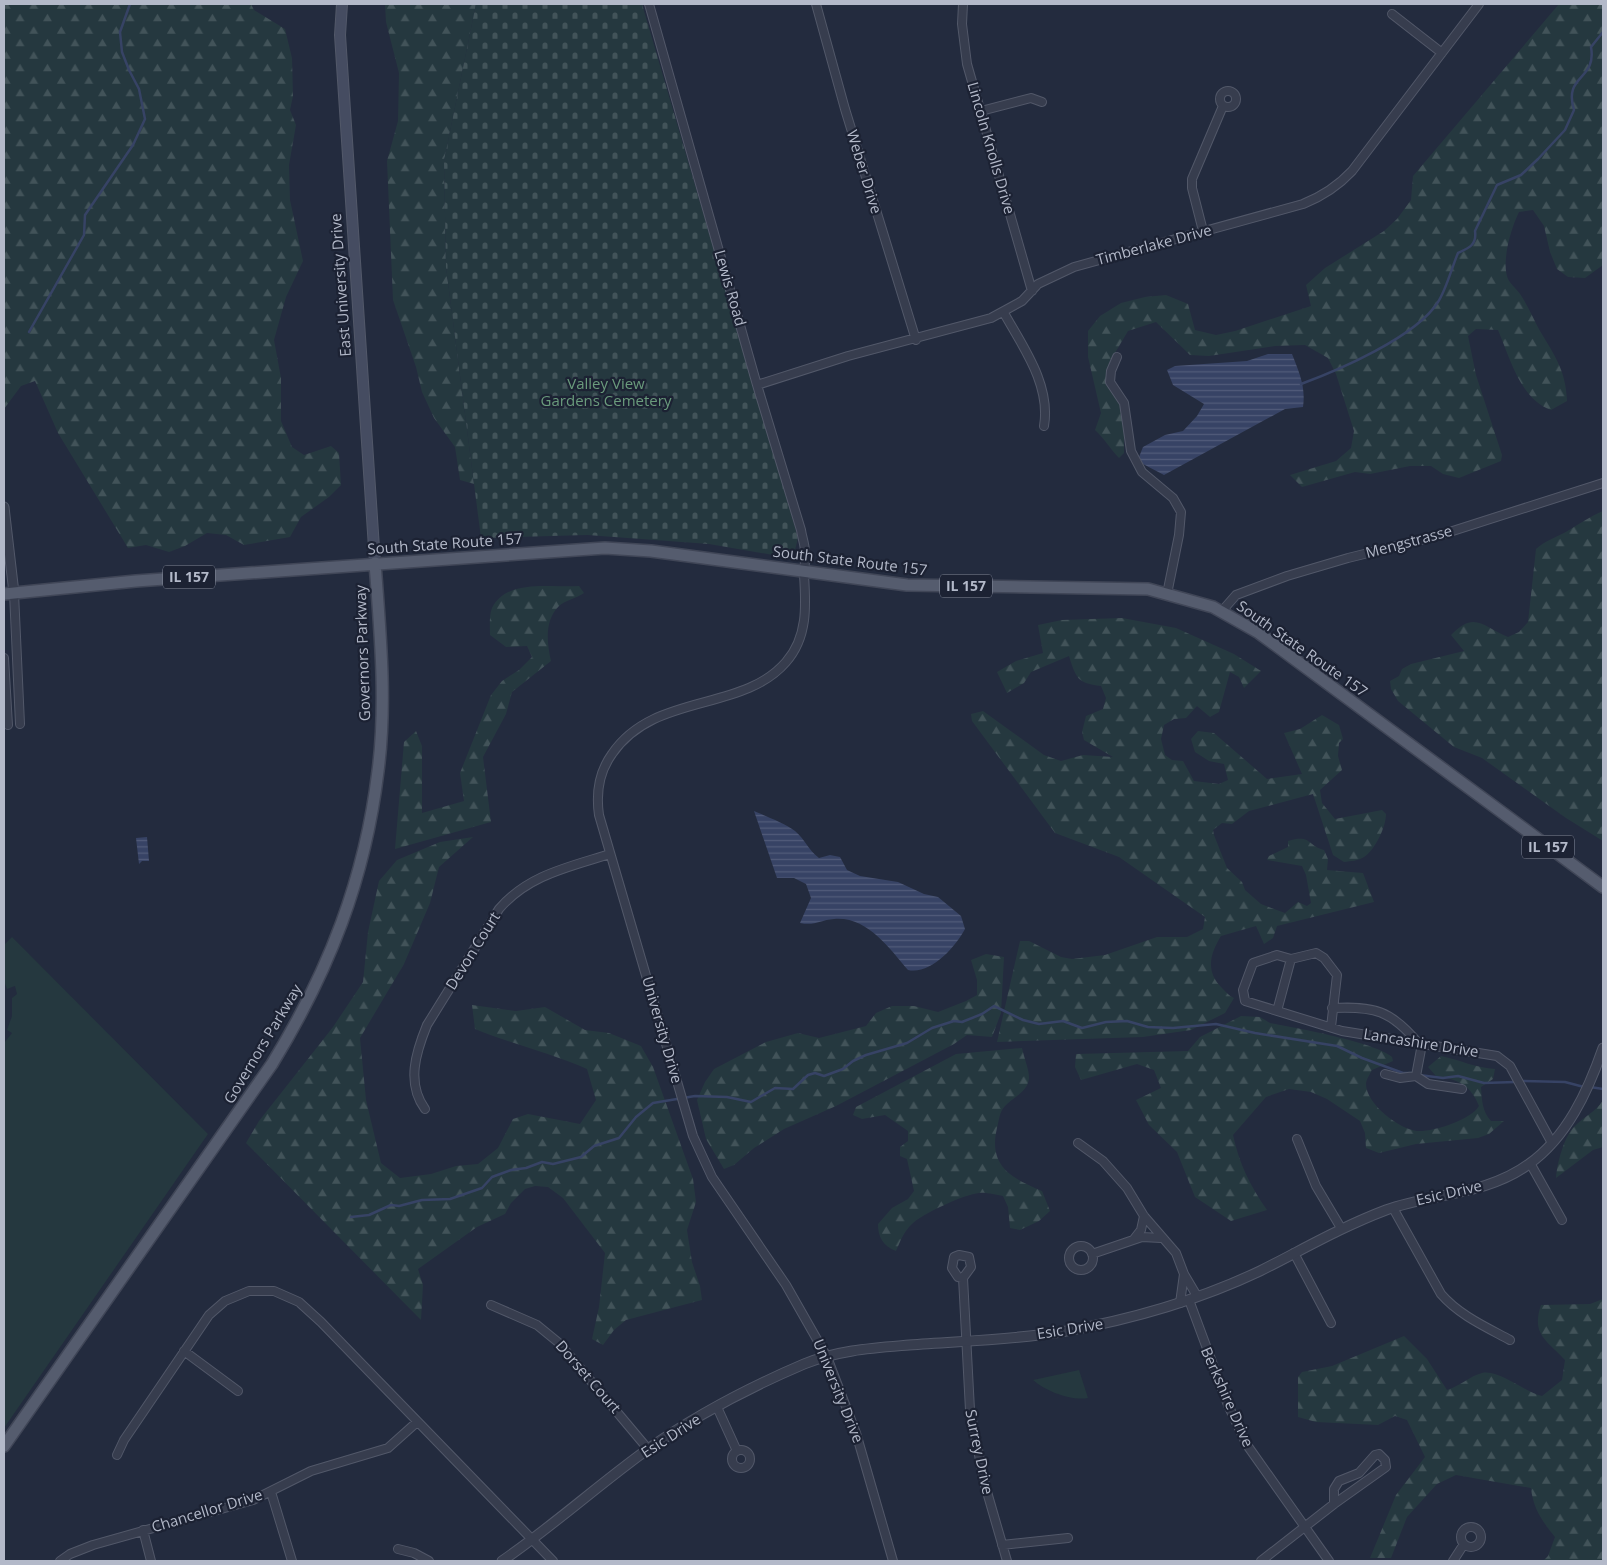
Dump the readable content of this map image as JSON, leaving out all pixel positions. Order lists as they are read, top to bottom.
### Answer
{
  "streets": {
    "main road": [
      "East University Drive",
      "South State Route 157",
      "IL 157",
      "Governors Parkway"
    ],
    "street": [
      "Lincoln Knolls Drive",
      "Weber Drive",
      "Timberlake Drive",
      "Lewis Road",
      "Mengstrasse",
      "Devon Court",
      "University Drive",
      "Lancashire Drive",
      "Esic Drive",
      "Dorset Court",
      "Berkshire Drive",
      "Surrey Drive",
      "Chancellor Drive"
    ]
  },
  "crossings": [
    ["Lincoln Knolls Drive", "Timberlake Drive"],
    ["Weber Drive", "Timberlake Drive"],
    ["Timberlake Drive", "Lewis Road"],
    ["East University Drive", "South State Route 157"],
    ["East University Drive", "Governors Parkway"],
    ["Lewis Road", "South State Route 157"],
    ["Lewis Road", "University Drive"],
    ["Mengstrasse", "South State Route 157"],
    ["South State Route 157", "Governors Parkway"],
    ["South State Route 157", "University Drive"],
    ["Devon Court", "University Drive"],
    ["University Drive", "Esic Drive"],
    ["Lancashire Drive", "Esic Drive"],
    ["Esic Drive", "Dorset Court"],
    ["Esic Drive", "Berkshire Drive"],
    ["Esic Drive", "Surrey Drive"]
  ],
  "parks": ["Valley View Gardens Cemetery"]
}
